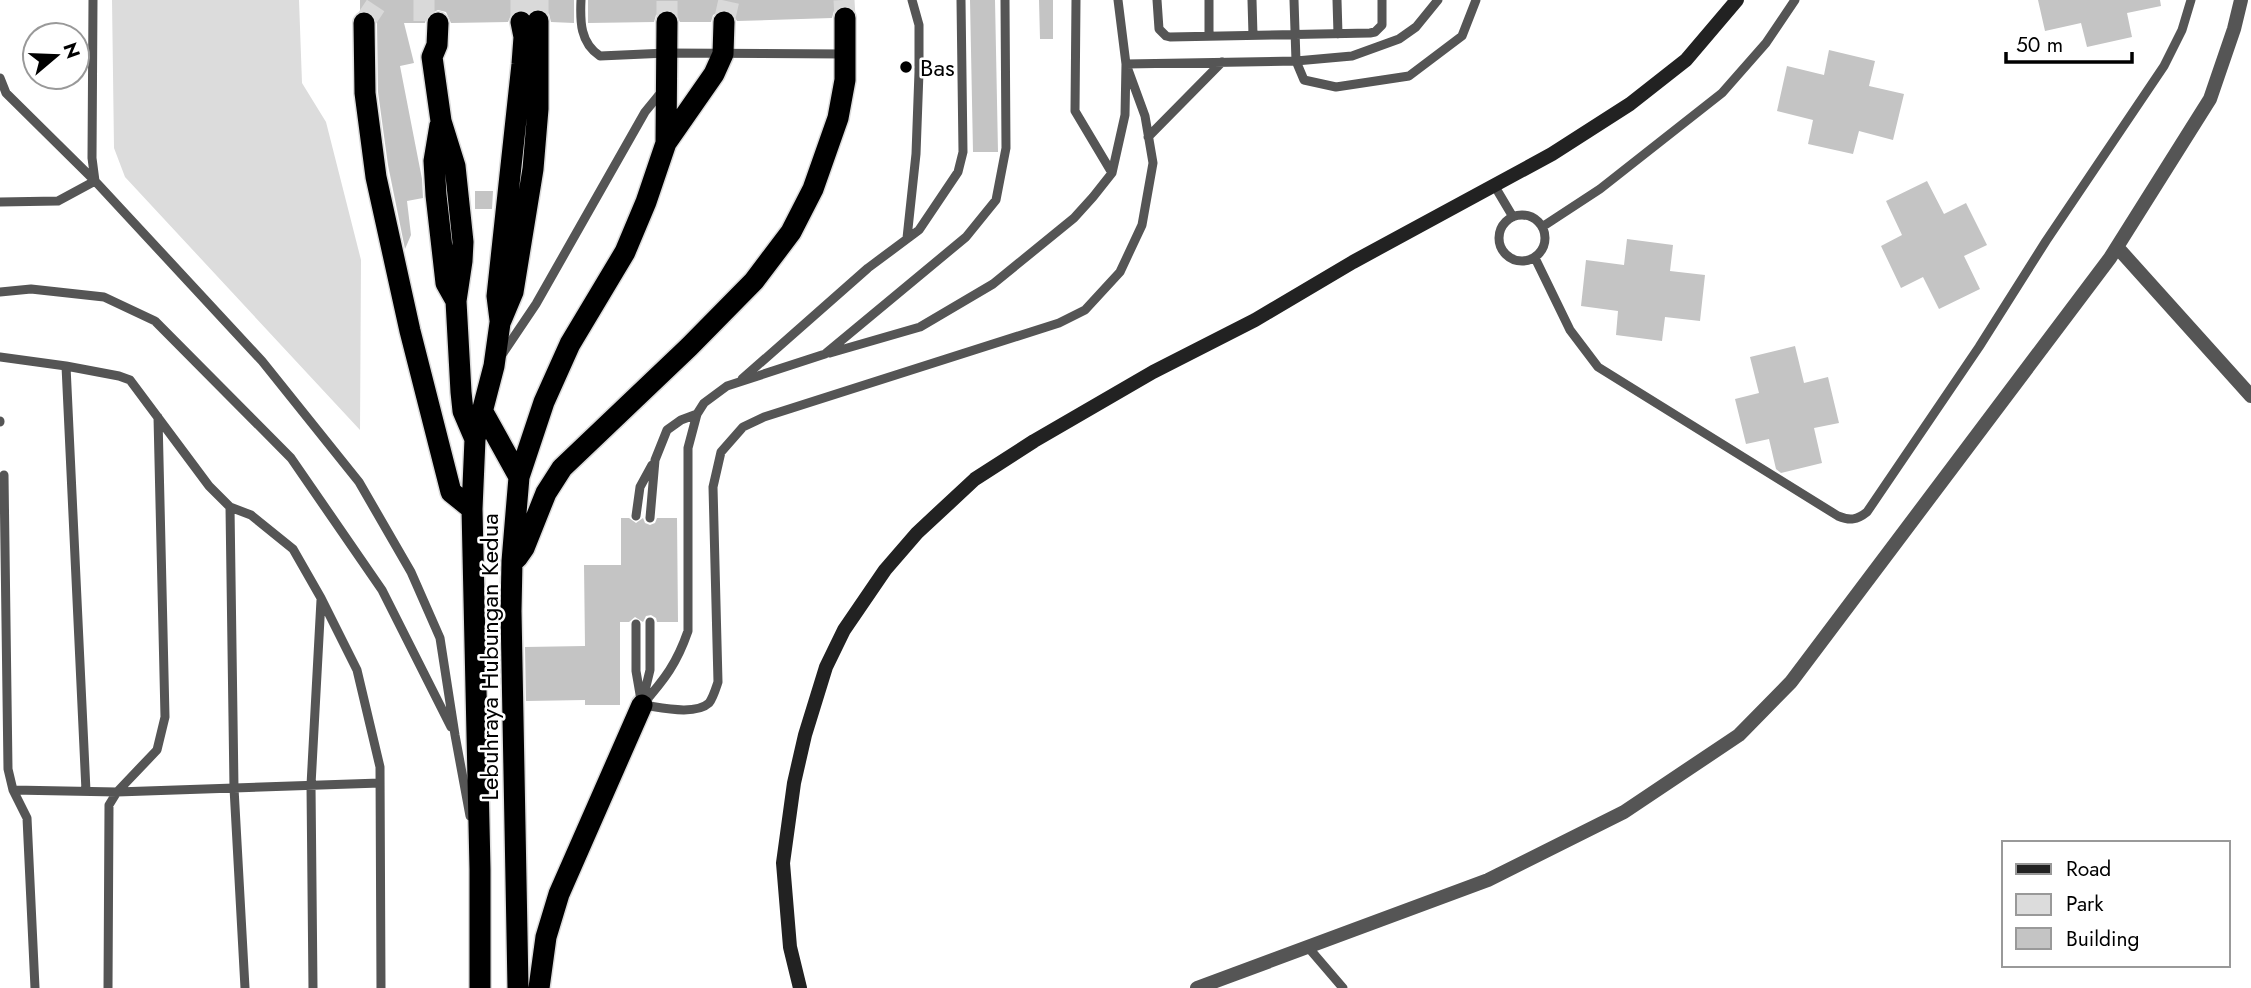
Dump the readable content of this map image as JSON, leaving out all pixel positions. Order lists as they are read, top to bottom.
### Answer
{
  "streets": {
    "highway": ["Lebuhraya Hubungan Kedua"]
  },
  "places": ["Bas"],
  "legend": ["Road", "Park", "Building"],
  "scale_bar": "50 m",
  "north": "right"
}
